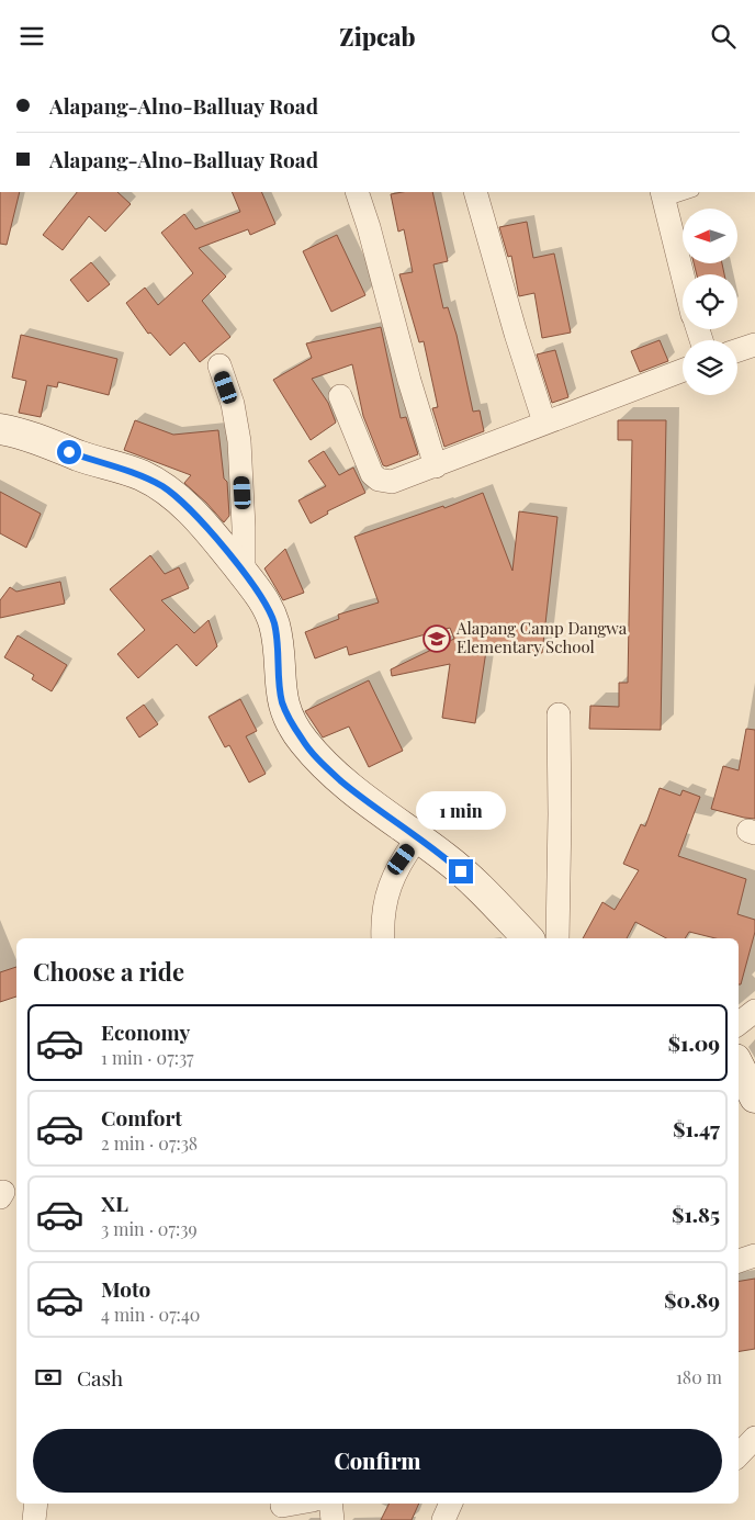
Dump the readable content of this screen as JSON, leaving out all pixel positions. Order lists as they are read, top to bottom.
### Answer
{
  "places": {
    "school or university": ["Alapang Camp Dangwa Elementary School"]
  },
  "north": "left",
  "page": {
    "header": "Zipcab",
    "banner": ["Alapang-Alno-Balluay Road", "Alapang-Alno-Balluay Road"],
    "bubble": "1 min",
    "heading": "Choose a ride",
    "list": [
      {
        "name": "Economy",
        "note": "1 min · 07:37",
        "value": "$1.09"
      },
      {
        "name": "Comfort",
        "note": "2 min · 07:38",
        "value": "$1.47"
      },
      {
        "name": "XL",
        "note": "3 min · 07:39",
        "value": "$1.85"
      },
      {
        "name": "Moto",
        "note": "4 min · 07:40",
        "value": "$0.89"
      }
    ],
    "pay": ["Cash", "180 m"],
    "buttons": "Confirm"
  }
}
